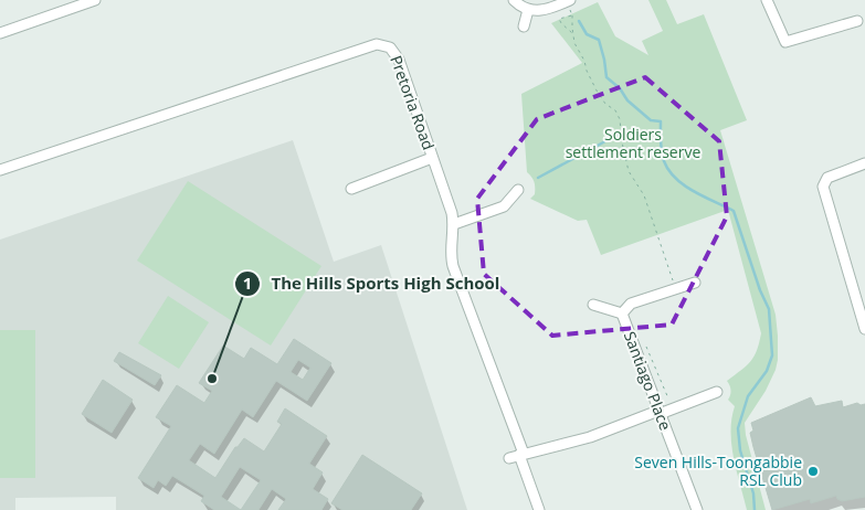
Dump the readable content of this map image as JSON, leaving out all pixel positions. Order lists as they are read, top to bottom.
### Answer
{
  "streets": {
    "street": ["Pretoria Road", "Santiago Place"]
  },
  "parks": ["Soldiers settlement reserve"],
  "places": ["The Hills Sports High School", "Seven Hills-Toongabbie RSL Club"]
}
